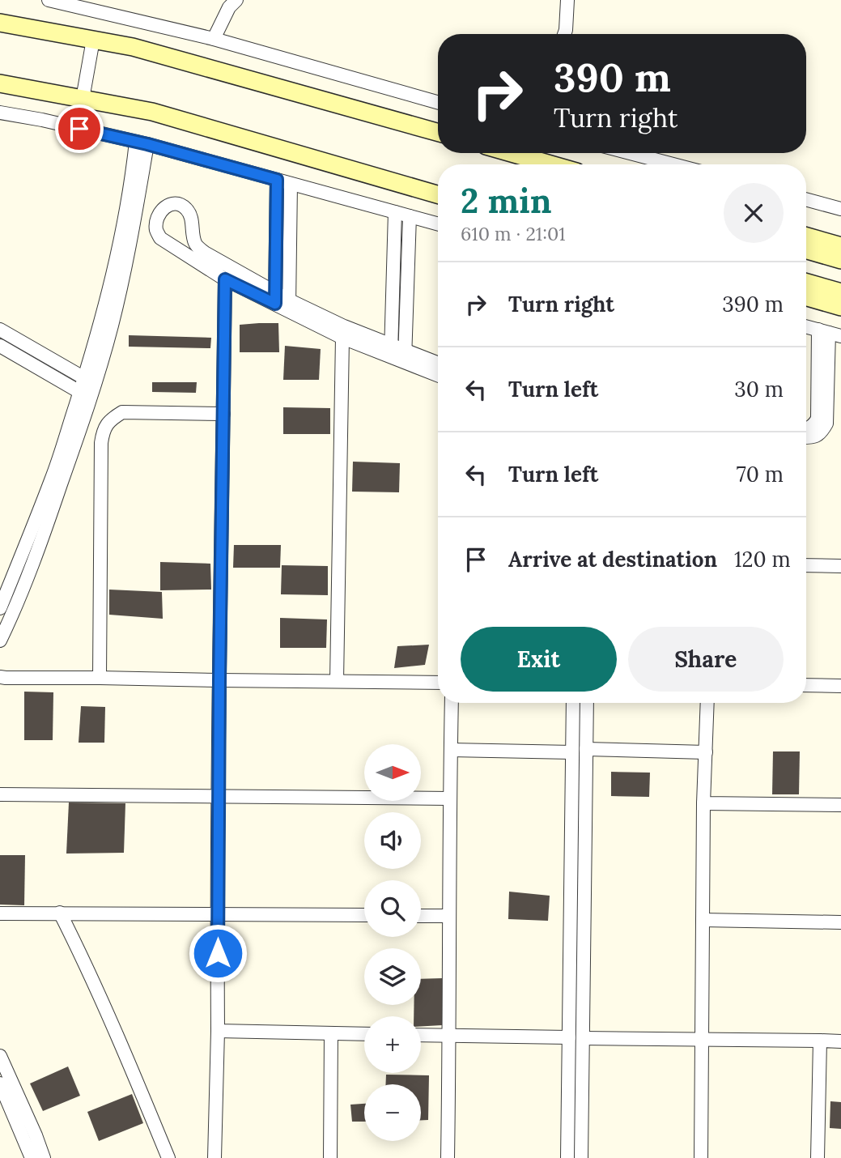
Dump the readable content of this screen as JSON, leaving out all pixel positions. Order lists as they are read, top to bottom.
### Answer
{
  "north": "right",
  "page": {
    "turn": ["390 m", "Turn right"],
    "heading": ["2 min", "610 m · 21:01"],
    "list": [
      {
        "name": "Turn right",
        "value": "390 m"
      },
      {
        "name": "Turn left",
        "value": "30 m"
      },
      {
        "name": "Turn left",
        "value": "70 m"
      },
      {
        "name": "Arrive at destination",
        "value": "120 m"
      }
    ],
    "buttons": ["Exit", "Share"],
    "map_buttons": ["+", "−"]
  }
}
